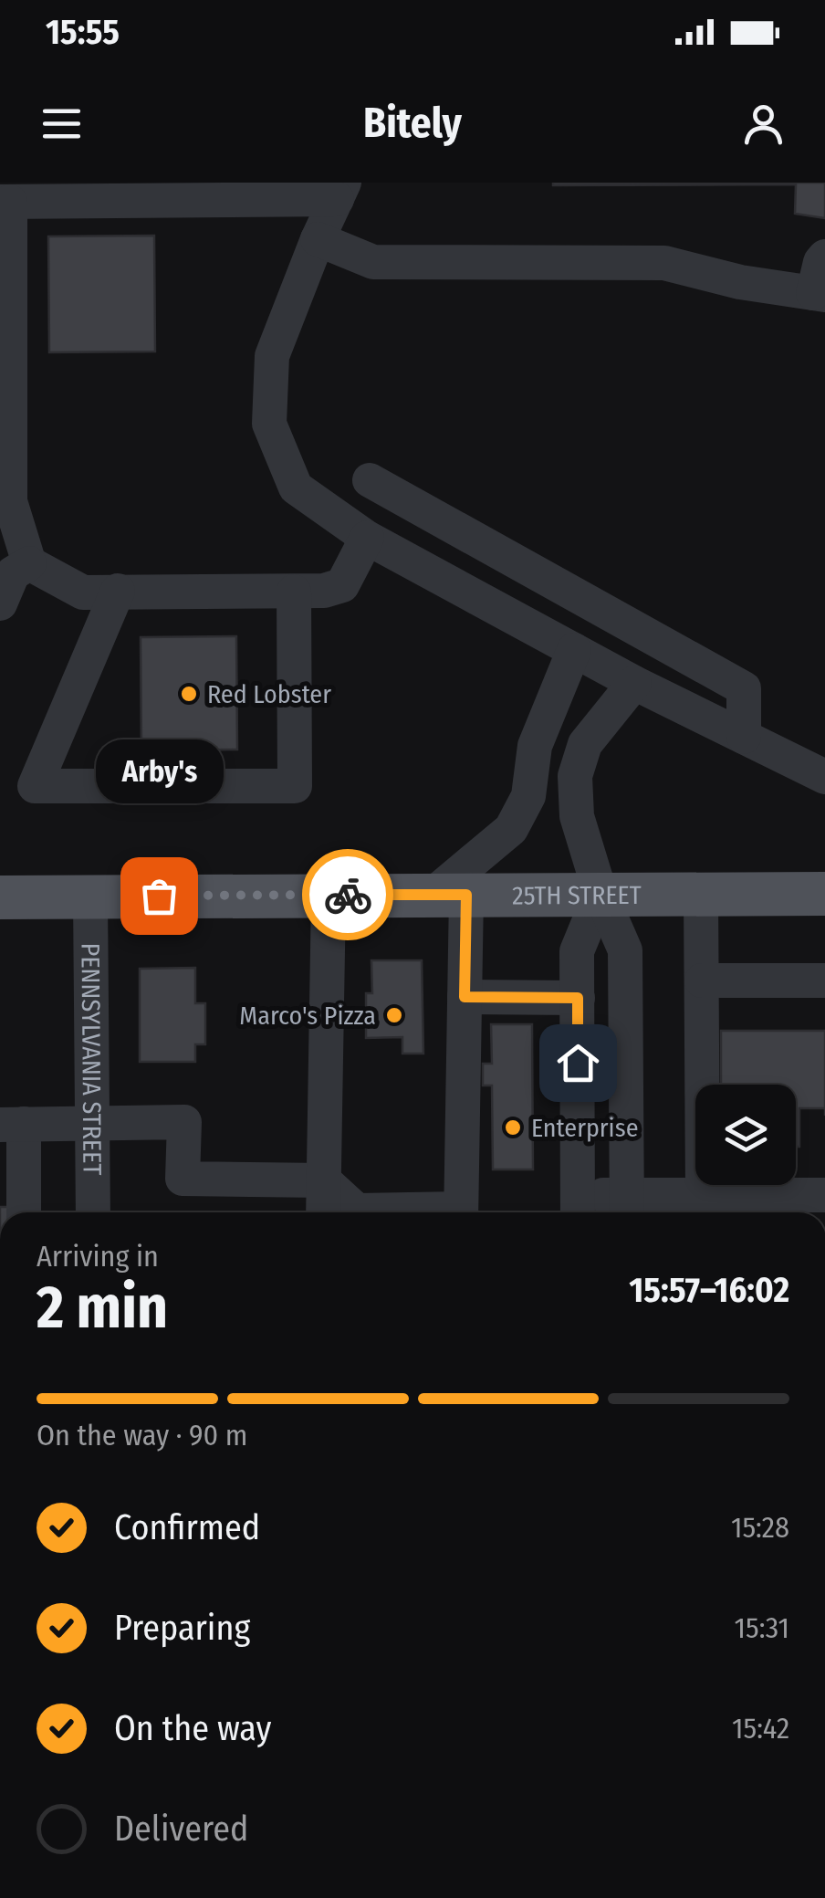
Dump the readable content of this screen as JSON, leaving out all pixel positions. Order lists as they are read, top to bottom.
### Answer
{
  "streets": {
    "main road": ["25TH STREET"],
    "street": ["PENNSYLVANIA STREET"]
  },
  "crossings": [
    ["25TH STREET", "PENNSYLVANIA STREET"]
  ],
  "places": [
    "Red Lobster",
    "Arby's",
    "Marco's Pizza",
    "Enterprise"
  ],
  "page": {
    "status": "15:55",
    "header": "Bitely",
    "bubble": "Arby's",
    "heading": ["2 min", "Arriving in", "15:57–16:02"],
    "bar": "On the way · 90 m",
    "list": [
      ["Confirmed", "15:28"],
      ["Preparing", "15:31"],
      ["On the way", "15:42"],
      "Delivered"
    ]
  }
}
